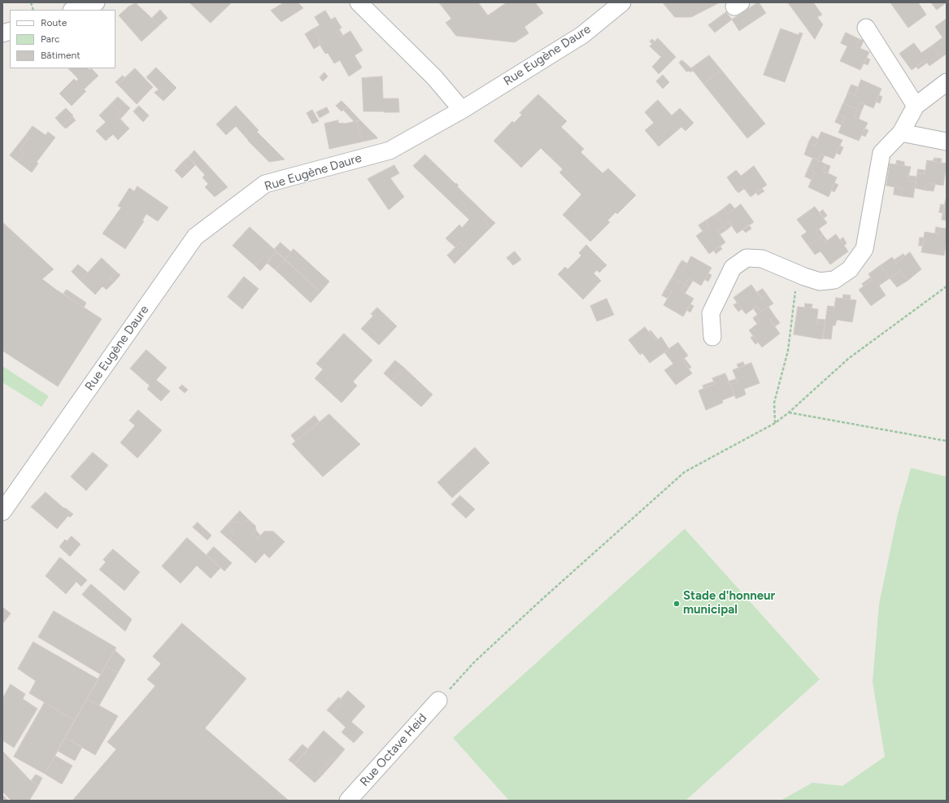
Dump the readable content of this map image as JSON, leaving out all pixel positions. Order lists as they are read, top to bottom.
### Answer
{
  "streets": {
    "street": ["Rue Eugène Daure", "Rue Octave Heid"]
  },
  "places": ["Stade d'honneur municipal"],
  "legend": ["Route", "Parc", "Bâtiment"]
}
